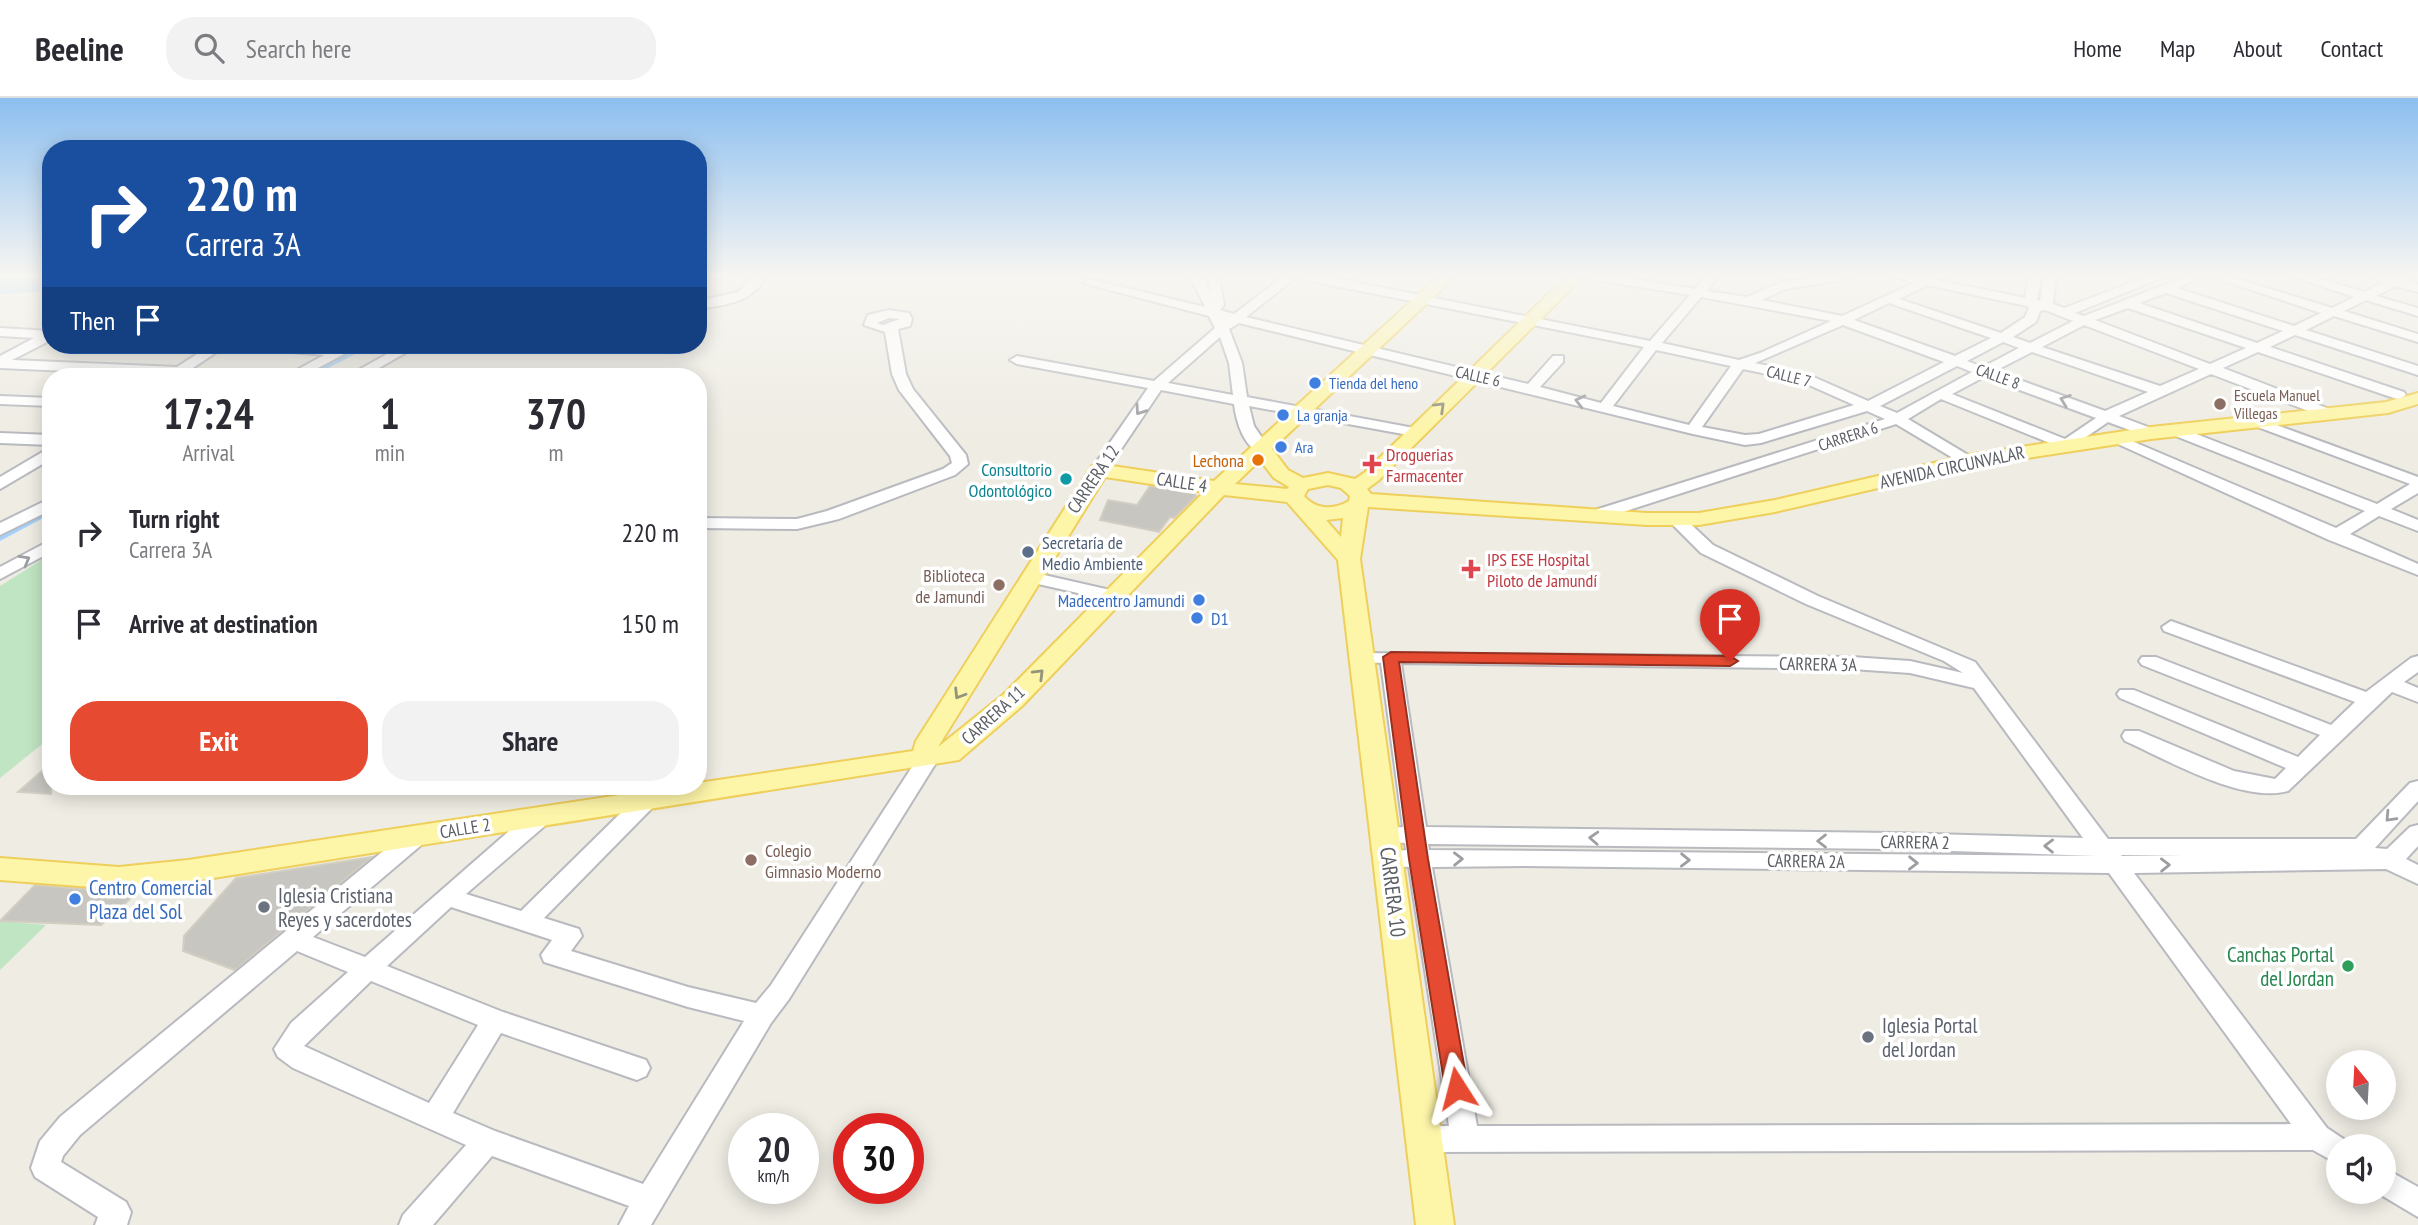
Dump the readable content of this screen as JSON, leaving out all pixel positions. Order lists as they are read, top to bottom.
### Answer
{
  "streets": {
    "main road": [
      "AVENIDA CIRCUNVALAR",
      "CARRERA 12",
      "CALLE 4",
      "CARRERA 11",
      "CALLE 2",
      "CARRERA 10"
    ],
    "street": [
      "CALLE 6",
      "CALLE 7",
      "CALLE 8",
      "CARRERA 6",
      "CARRERA 3A",
      "CARRERA 2A"
    ]
  },
  "crossings": [
    ["CALLE 6", "CALLE 7"],
    ["CALLE 6", "CARRERA 11"],
    ["CALLE 7", "CARRERA 6"],
    ["CALLE 7", "AVENIDA CIRCUNVALAR"],
    ["CALLE 8", "CARRERA 6"],
    ["CALLE 8", "AVENIDA CIRCUNVALAR"],
    ["CARRERA 6", "AVENIDA CIRCUNVALAR"],
    ["AVENIDA CIRCUNVALAR", "CARRERA 10"],
    ["CARRERA 12", "CALLE 4"],
    ["CARRERA 12", "CARRERA 11"],
    ["CARRERA 12", "CALLE 2"],
    ["CALLE 4", "CARRERA 11"],
    ["CARRERA 3A", "CARRERA 10"],
    ["CARRERA 11", "CALLE 2"],
    ["CARRERA 2A", "CARRERA 10"]
  ],
  "one_way": ["CARRERA 12", "CARRERA 11"],
  "places": {
    "other": [
      "Tienda del heno",
      "Escuela Manuel Villegas",
      "La granja",
      "Ara",
      "Lechona",
      "Consultorio Odontológico",
      "Secretaría de Medio Ambiente",
      "Biblioteca de Jamundi",
      "Madecentro Jamundi",
      "D1",
      "Colegio Gimnasio Moderno",
      "Centro Comercial Plaza del Sol",
      "Iglesia Cristiana Reyes y sacerdotes",
      "Canchas Portal del Jordan",
      "Iglesia Portal del Jordan"
    ],
    "health": ["Droguerias Farmacenter", "IPS ESE Hospital Piloto de Jamundí"]
  },
  "north": "top",
  "page": {
    "header": "Beeline",
    "search": "Search here",
    "nav": [
      "Home",
      "Map",
      "About",
      "Contact"
    ],
    "turn": ["220 m", "Carrera 3A"],
    "then": "Then",
    "eta": [
      "17:24",
      "Arrival",
      "1",
      "min",
      "370",
      "m"
    ],
    "list": [
      {
        "name": "Turn right",
        "note": "Carrera 3A",
        "value": "220 m"
      },
      {
        "name": "Arrive at destination",
        "value": "150 m"
      }
    ],
    "buttons": ["Exit", "Share"],
    "speed": "20 km/h",
    "limit": "30"
  }
}
